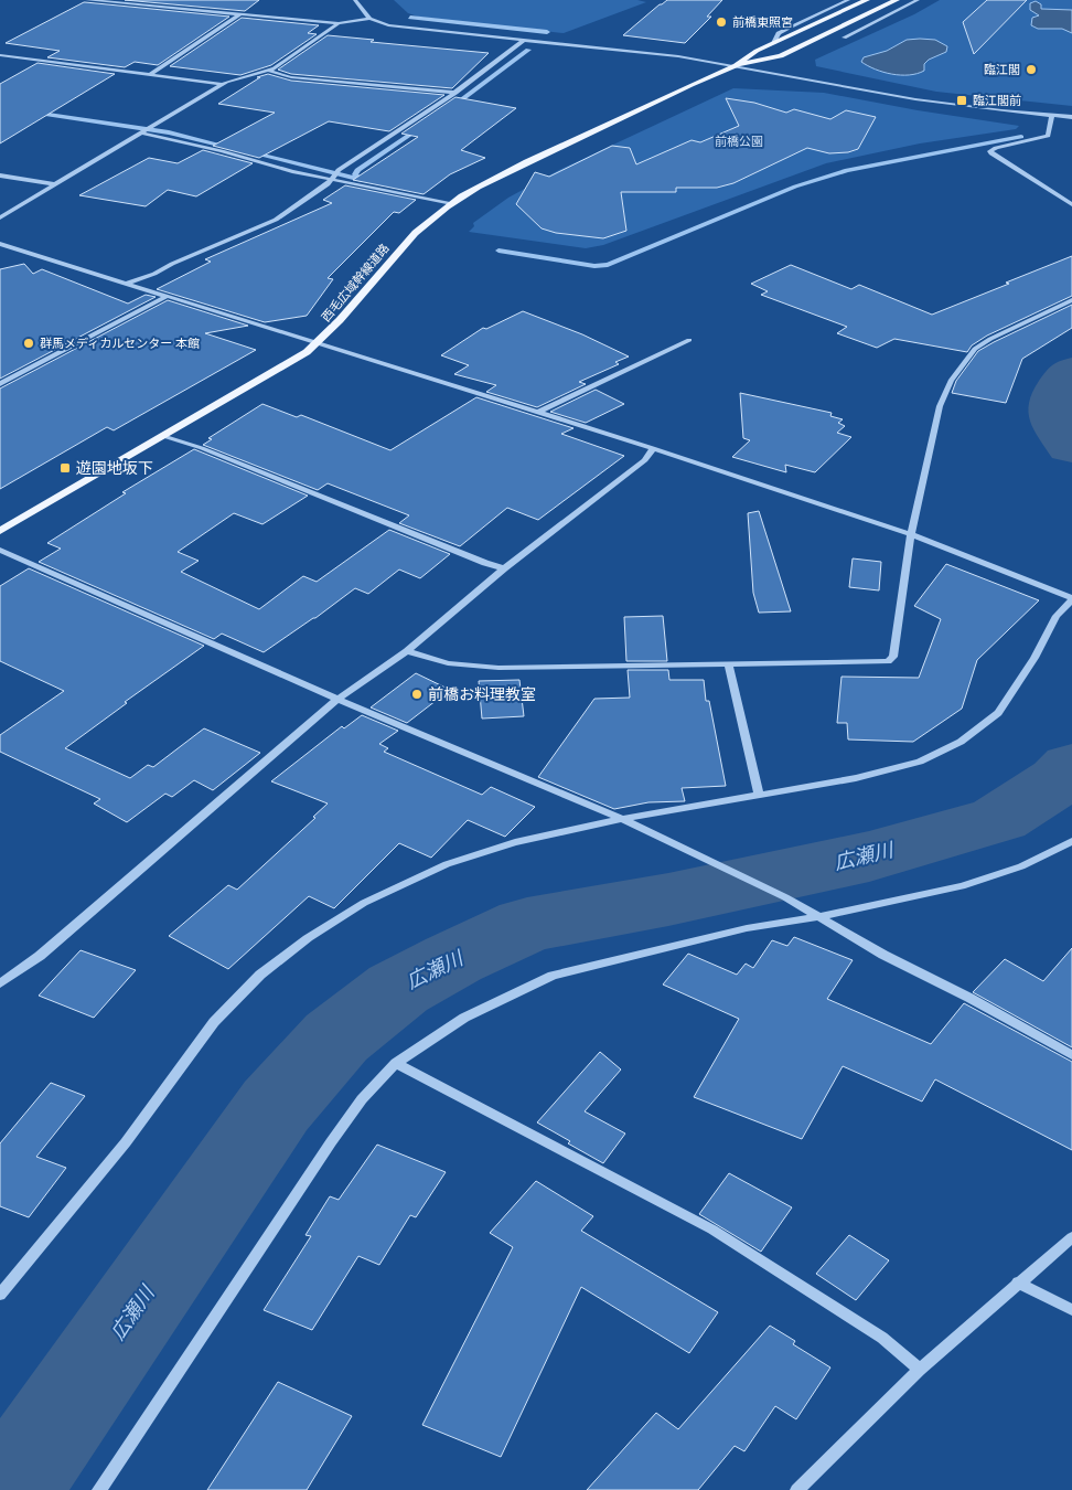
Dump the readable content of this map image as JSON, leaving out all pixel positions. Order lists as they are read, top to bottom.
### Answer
{
  "streets": {
    "main road": ["西毛広域幹線道路"]
  },
  "water": ["広瀬川"],
  "parks": ["前橋公園"],
  "places": {
    "other": [
      "前橋東照宮",
      "臨江閣",
      "群馬メディカルセンター 本館",
      "前橋お料理教室"
    ],
    "transit": ["臨江閣前", "遊園地坂下"]
  }
}
